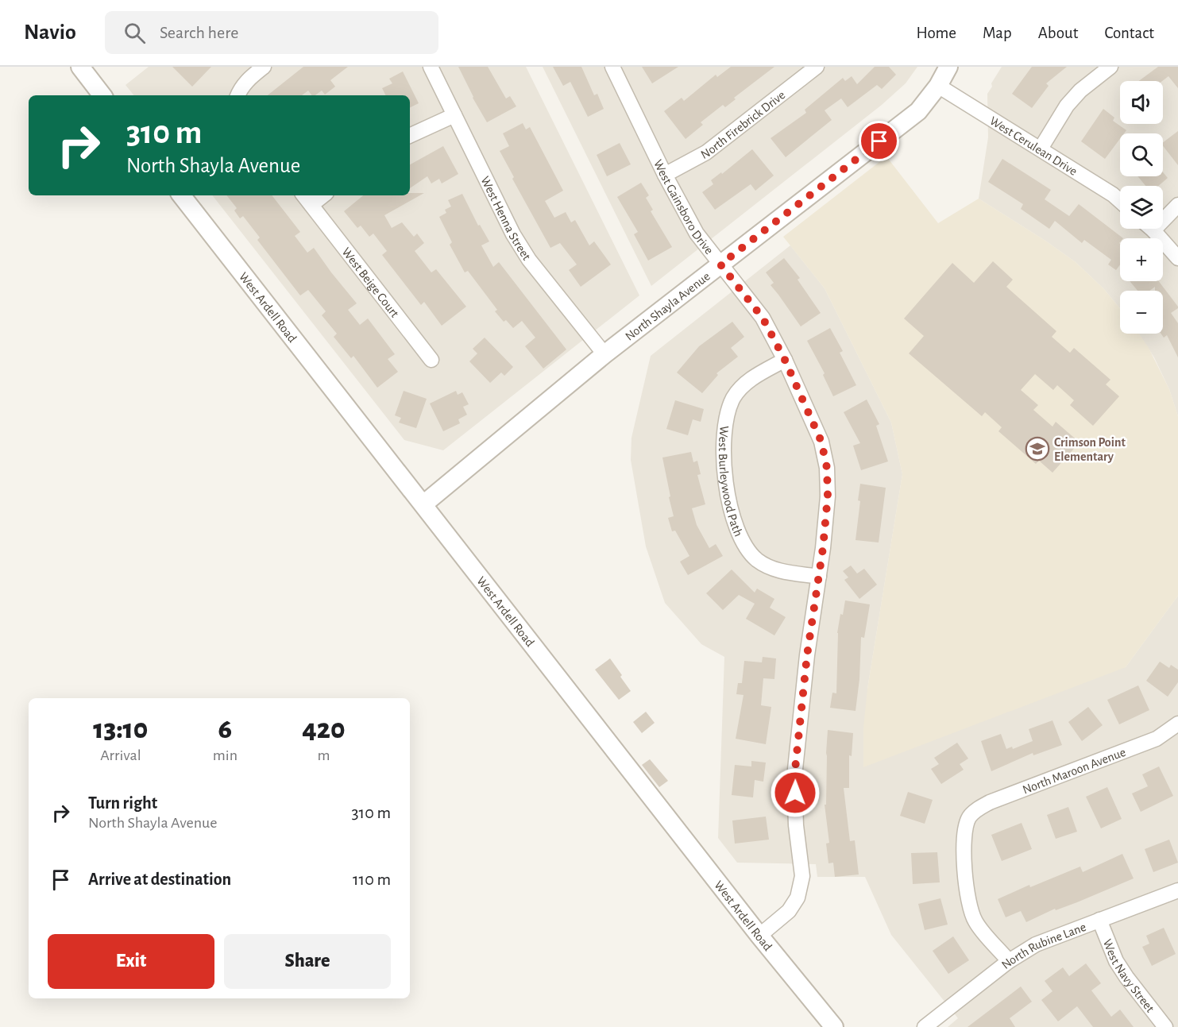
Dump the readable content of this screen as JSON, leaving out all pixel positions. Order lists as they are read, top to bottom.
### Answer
{
  "streets": {
    "street": [
      "North Firebrick Drive",
      "West Cerulean Drive",
      "West Gainsboro Drive",
      "West Henna Street",
      "West Beige Court",
      "North Shayla Avenue",
      "West Ardell Road",
      "West Burleywood Path",
      "North Maroon Avenue",
      "North Rubine Lane",
      "West Navy Street"
    ]
  },
  "crossings": [
    ["North Firebrick Drive", "West Gainsboro Drive"],
    ["West Cerulean Drive", "North Shayla Avenue"],
    ["West Gainsboro Drive", "North Shayla Avenue"],
    ["West Gainsboro Drive", "West Ardell Road"],
    ["West Gainsboro Drive", "West Burleywood Path"],
    ["West Henna Street", "North Shayla Avenue"],
    ["North Shayla Avenue", "West Ardell Road"],
    ["North Maroon Avenue", "North Rubine Lane"],
    ["North Rubine Lane", "West Navy Street"]
  ],
  "places": {
    "school or university": ["Crimson Point Elementary"]
  },
  "page": {
    "header": "Navio",
    "search": "Search here",
    "nav": [
      "Home",
      "Map",
      "About",
      "Contact"
    ],
    "map_buttons": ["+", "−"],
    "turn": ["310 m", "North Shayla Avenue"],
    "eta": [
      "13:10",
      "Arrival",
      "6",
      "min",
      "420",
      "m"
    ],
    "list": [
      {
        "name": "Turn right",
        "note": "North Shayla Avenue",
        "value": "310 m"
      },
      {
        "name": "Arrive at destination",
        "value": "110 m"
      }
    ],
    "buttons": ["Exit", "Share"]
  }
}
